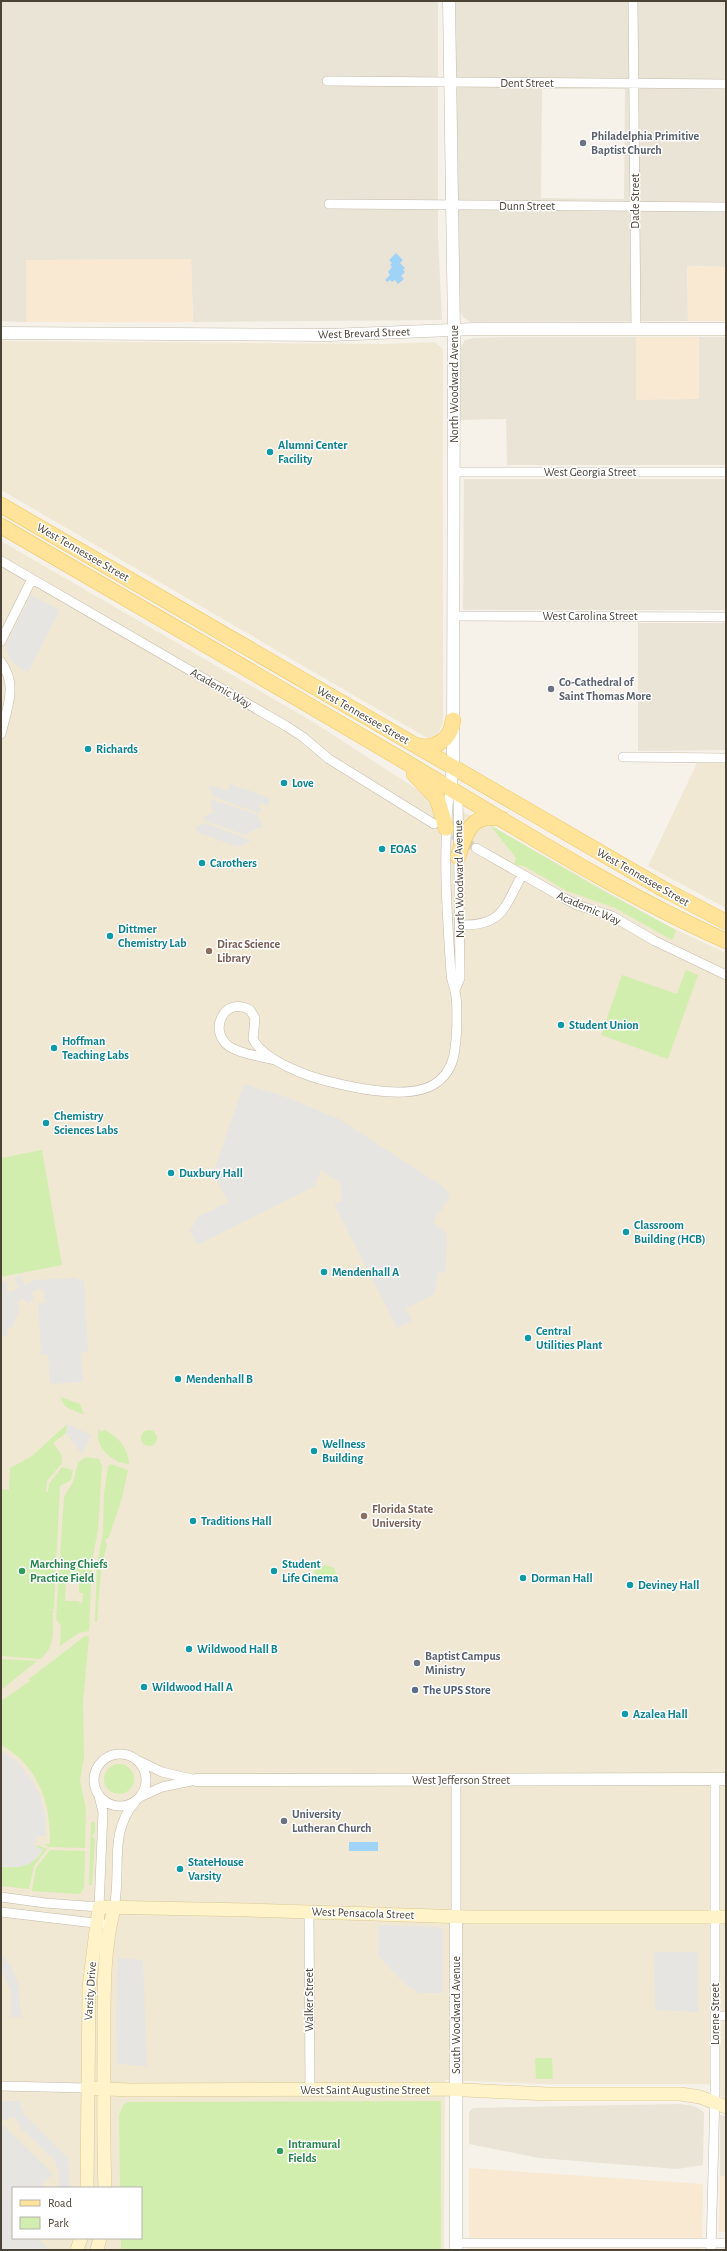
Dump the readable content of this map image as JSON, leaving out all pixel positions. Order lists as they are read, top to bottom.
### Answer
{
  "streets": {
    "main road": [
      "West Tennessee Street",
      "West Pensacola Street",
      "Varsity Drive",
      "West Saint Augustine Street"
    ],
    "street": [
      "Dent Street",
      "Dade Street",
      "Dunn Street",
      "West Brevard Street",
      "North Woodward Avenue",
      "West Georgia Street",
      "West Carolina Street",
      "Academic Way",
      "West Jefferson Street",
      "Walker Street",
      "Lorene Street",
      "South Woodward Avenue"
    ]
  },
  "crossings": [
    ["Dent Street", "Dade Street"],
    ["Dent Street", "North Woodward Avenue"],
    ["Dade Street", "Dunn Street"],
    ["Dade Street", "West Brevard Street"],
    ["Dunn Street", "North Woodward Avenue"],
    ["West Brevard Street", "North Woodward Avenue"],
    ["North Woodward Avenue", "West Georgia Street"],
    ["North Woodward Avenue", "West Tennessee Street"],
    ["North Woodward Avenue", "West Carolina Street"],
    ["North Woodward Avenue", "Academic Way"],
    ["West Jefferson Street", "Varsity Drive"],
    ["West Jefferson Street", "Lorene Street"],
    ["West Jefferson Street", "South Woodward Avenue"],
    ["West Pensacola Street", "Varsity Drive"],
    ["West Pensacola Street", "Walker Street"],
    ["West Pensacola Street", "Lorene Street"],
    ["West Pensacola Street", "South Woodward Avenue"],
    ["Varsity Drive", "West Saint Augustine Street"],
    ["Walker Street", "West Saint Augustine Street"],
    ["Lorene Street", "West Saint Augustine Street"],
    ["South Woodward Avenue", "West Saint Augustine Street"]
  ],
  "places": [
    "Philadelphia Primitive Baptist Church",
    "Alumni Center Facility",
    "Co-Cathedral of Saint Thomas More",
    "Richards",
    "Love",
    "EOAS",
    "Carothers",
    "Dittmer Chemistry Lab",
    "Dirac Science Library",
    "Student Union",
    "Hoffman Teaching Labs",
    "Chemistry Sciences Labs",
    "Duxbury Hall",
    "Classroom Building (HCB)",
    "Mendenhall A",
    "Central Utilities Plant",
    "Mendenhall B",
    "Wellness Building",
    "Florida State University",
    "Traditions Hall",
    "Marching Chiefs Practice Field",
    "Student Life Cinema",
    "Dorman Hall",
    "Deviney Hall",
    "Wildwood Hall B",
    "Baptist Campus Ministry",
    "Wildwood Hall A",
    "The UPS Store",
    "Azalea Hall",
    "University Lutheran Church",
    "StateHouse Varsity",
    "Intramural Fields"
  ],
  "legend": ["Road", "Park"]
}
